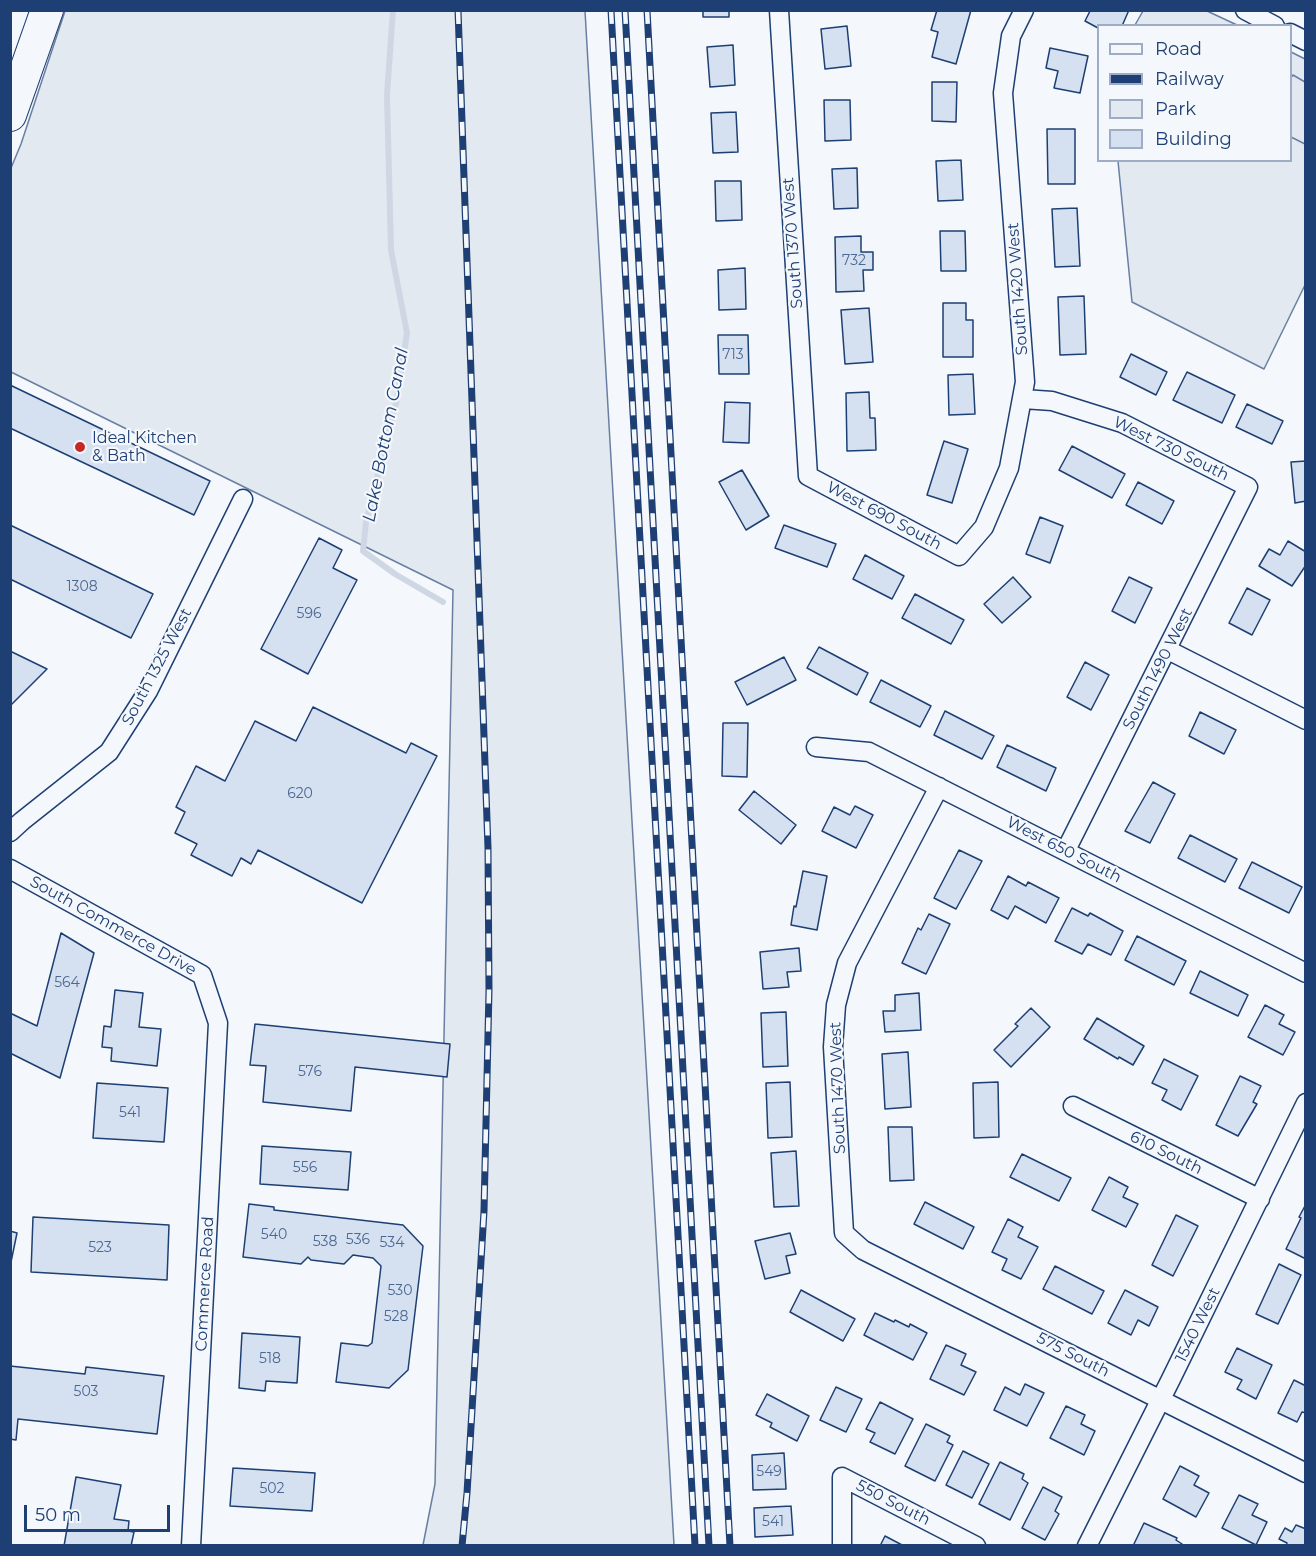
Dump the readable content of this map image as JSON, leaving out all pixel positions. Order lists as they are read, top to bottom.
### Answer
{
  "streets": {
    "street": [
      "South 1370 West",
      "South 1420 West",
      "West 730 South",
      "West 690 South",
      "South 1325 West",
      "South 1490 West",
      "West 650 South",
      "South Commerce Drive",
      "South 1470 West",
      "610 South",
      "Commerce Road",
      "1540 West",
      "575 South",
      "550 South"
    ]
  },
  "crossings": [
    ["South 1370 West", "West 690 South"],
    ["South 1420 West", "West 730 South"],
    ["South 1420 West", "West 690 South"],
    ["West 730 South", "South 1490 West"],
    ["South 1490 West", "West 650 South"],
    ["West 650 South", "South 1470 West"],
    ["South Commerce Drive", "Commerce Road"],
    ["South 1470 West", "575 South"],
    ["610 South", "1540 West"],
    ["1540 West", "575 South"]
  ],
  "water": ["Lake Bottom Canal"],
  "places": ["Ideal Kitchen & Bath"],
  "house_numbers": [
    "732",
    "713",
    "1308",
    "596",
    "620",
    "564",
    "576",
    "541",
    "556",
    "540",
    "536",
    "538",
    "534",
    "523",
    "530",
    "528",
    "518",
    "503",
    "549",
    "502",
    "541"
  ],
  "legend": [
    "Road",
    "Railway",
    "Park",
    "Building"
  ],
  "scale_bar": "50 m"
}
